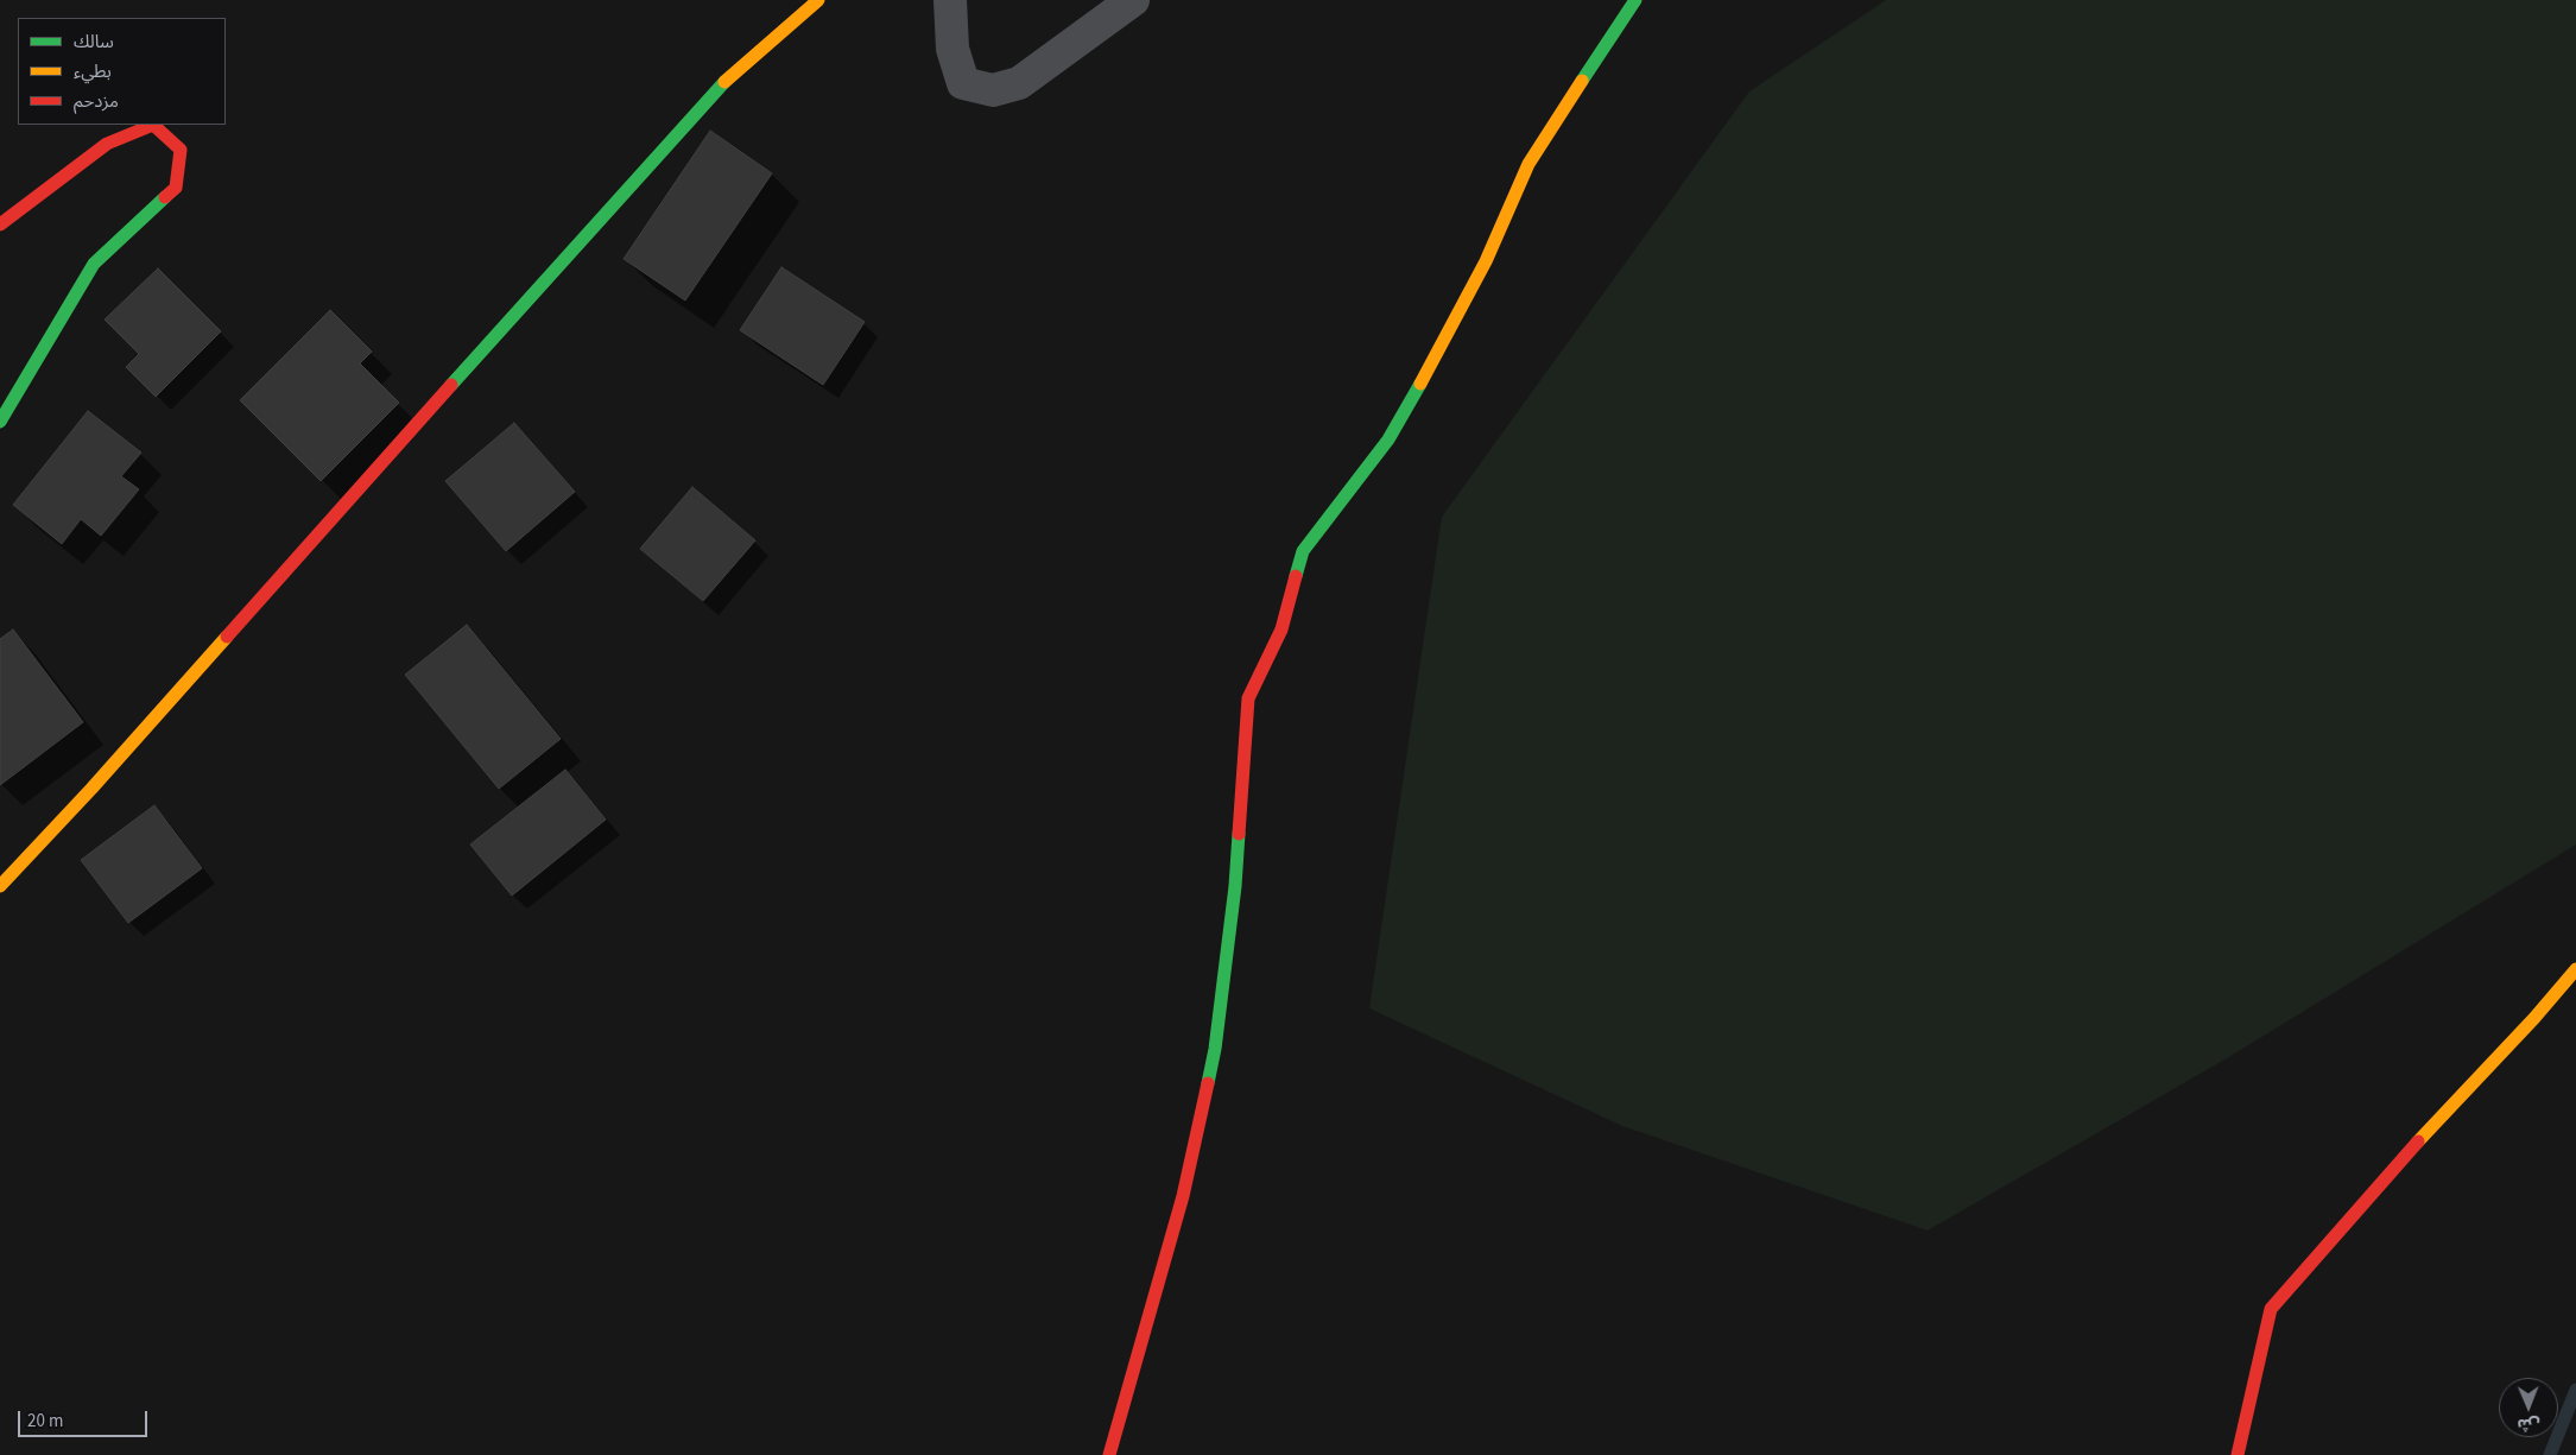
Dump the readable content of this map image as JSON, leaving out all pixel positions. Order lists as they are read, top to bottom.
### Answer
{
  "legend": ["سالك", "بطيء", "مزدحم"],
  "scale_bar": "20 m",
  "north": "bottom"
}
